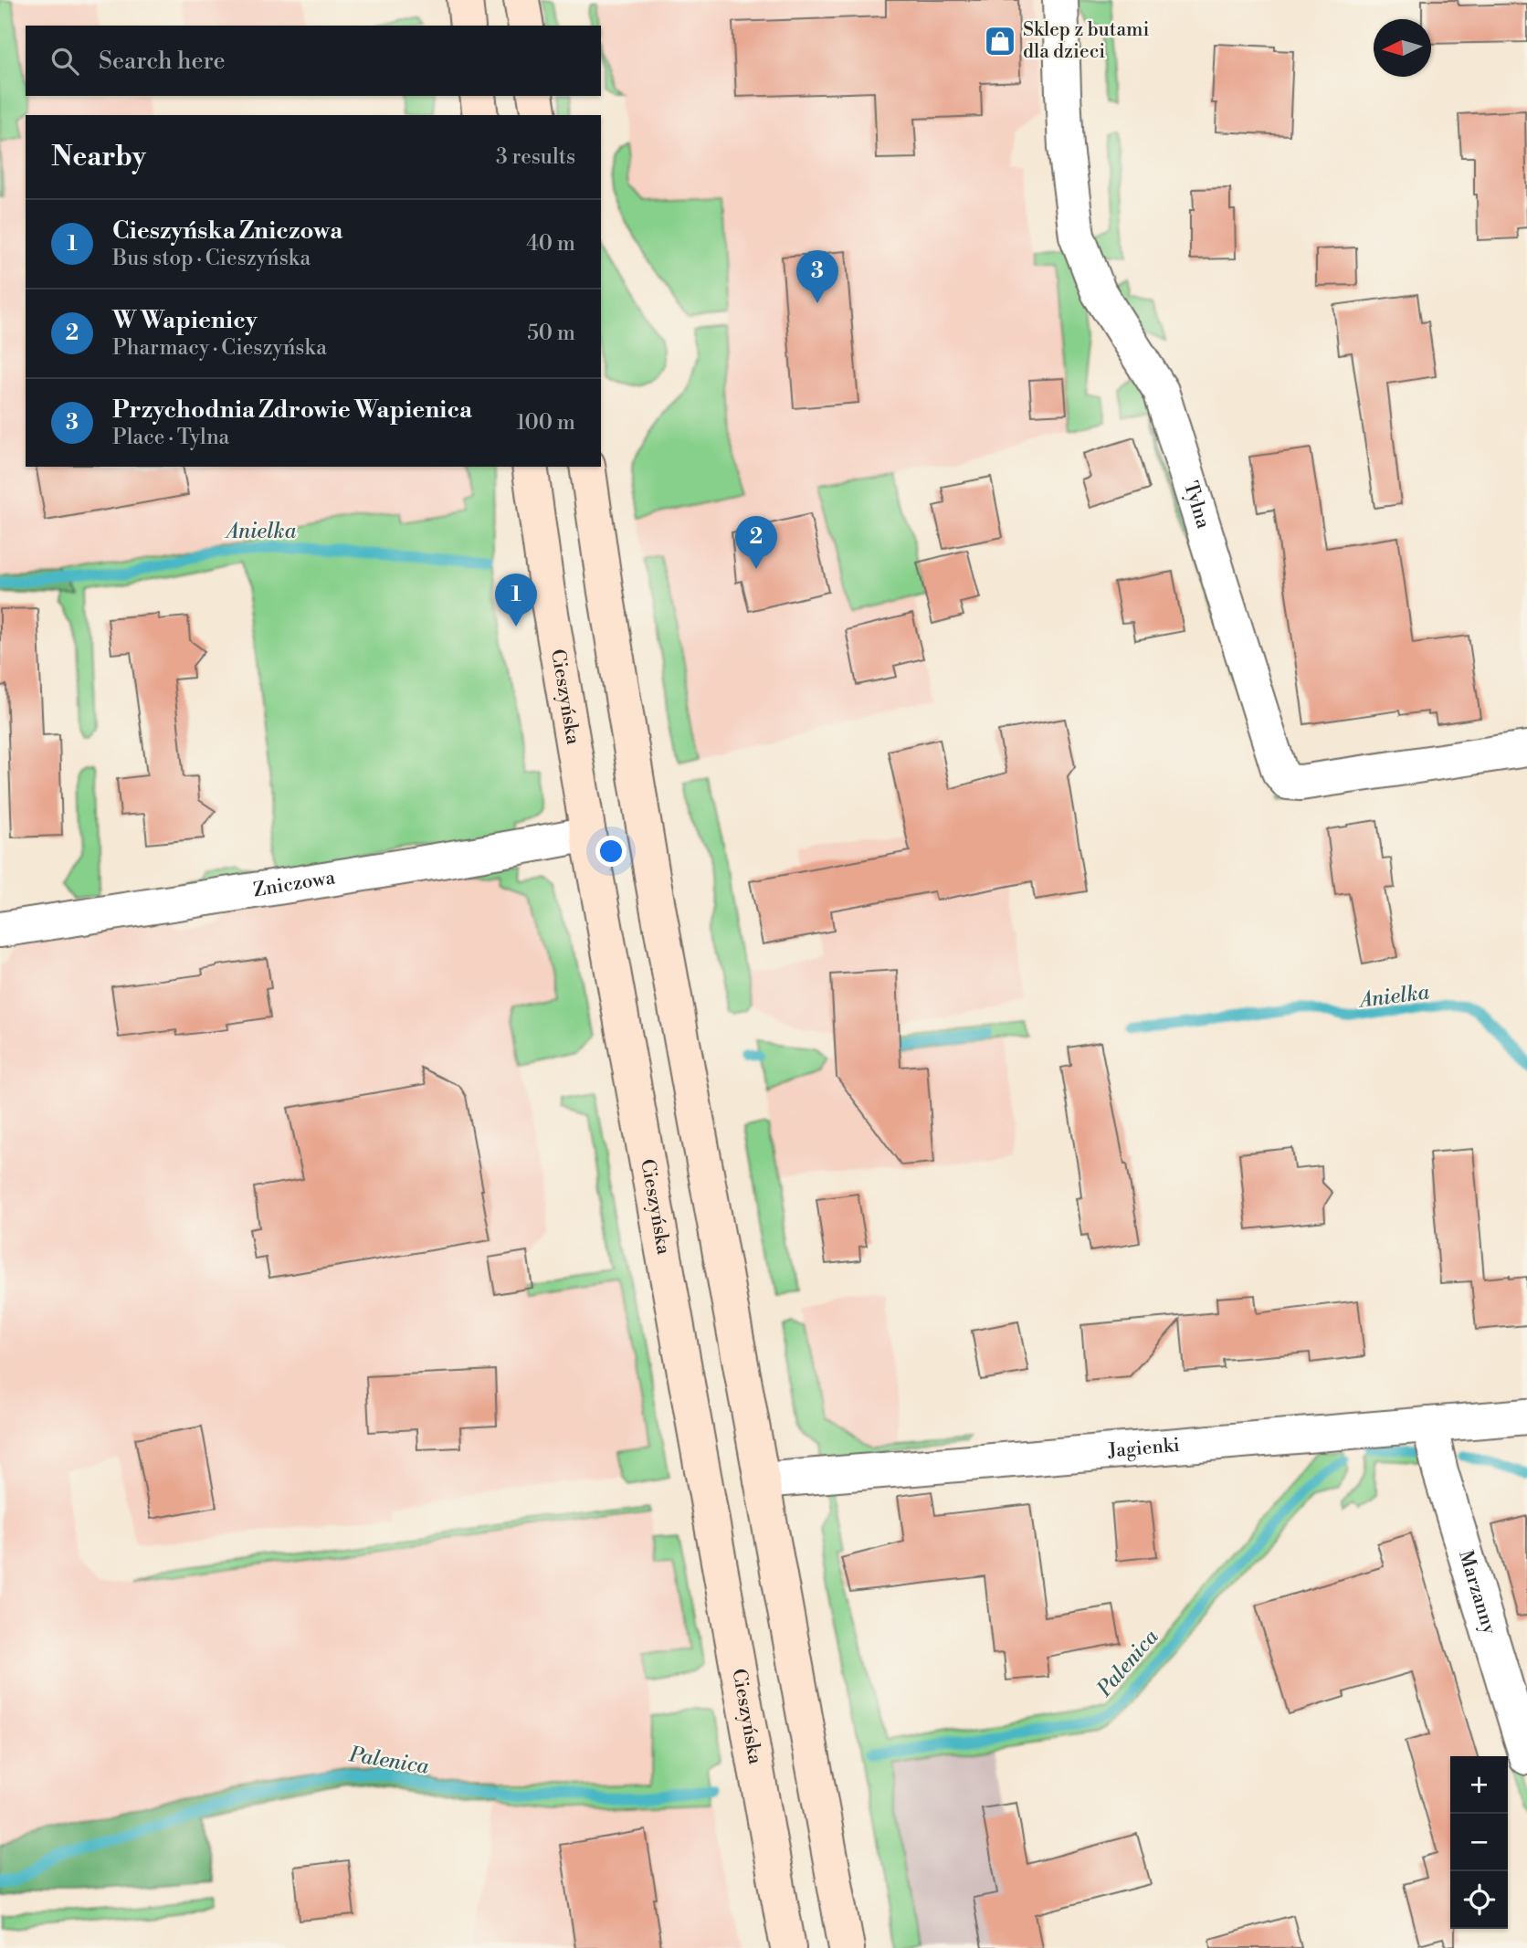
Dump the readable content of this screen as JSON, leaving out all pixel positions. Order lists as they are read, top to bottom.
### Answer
{
  "streets": {
    "main road": ["Cieszyńska"],
    "street": [
      "Tylna",
      "Zniczowa",
      "Jagienki",
      "Marzanny"
    ]
  },
  "crossings": [
    ["Cieszyńska", "Zniczowa"],
    ["Jagienki", "Marzanny"]
  ],
  "water": ["Anielka", "Palenica"],
  "places": {
    "shop": ["Sklep z butami dla dzieci"]
  },
  "north": "left",
  "page": {
    "search": "Search here",
    "heading": ["Nearby", "3 results"],
    "list": [
      {
        "mark": "1",
        "name": "Cieszyńska Zniczowa",
        "note": "Bus stop · Cieszyńska",
        "value": "40 m"
      },
      {
        "mark": "2",
        "name": "W Wapienicy",
        "note": "Pharmacy · Cieszyńska",
        "value": "50 m"
      },
      {
        "mark": "3",
        "name": "Przychodnia Zdrowie Wapienica",
        "note": "Place · Tylna",
        "value": "100 m"
      }
    ],
    "pins": ["3", "2", "1"],
    "map_buttons": ["+", "−"]
  }
}
